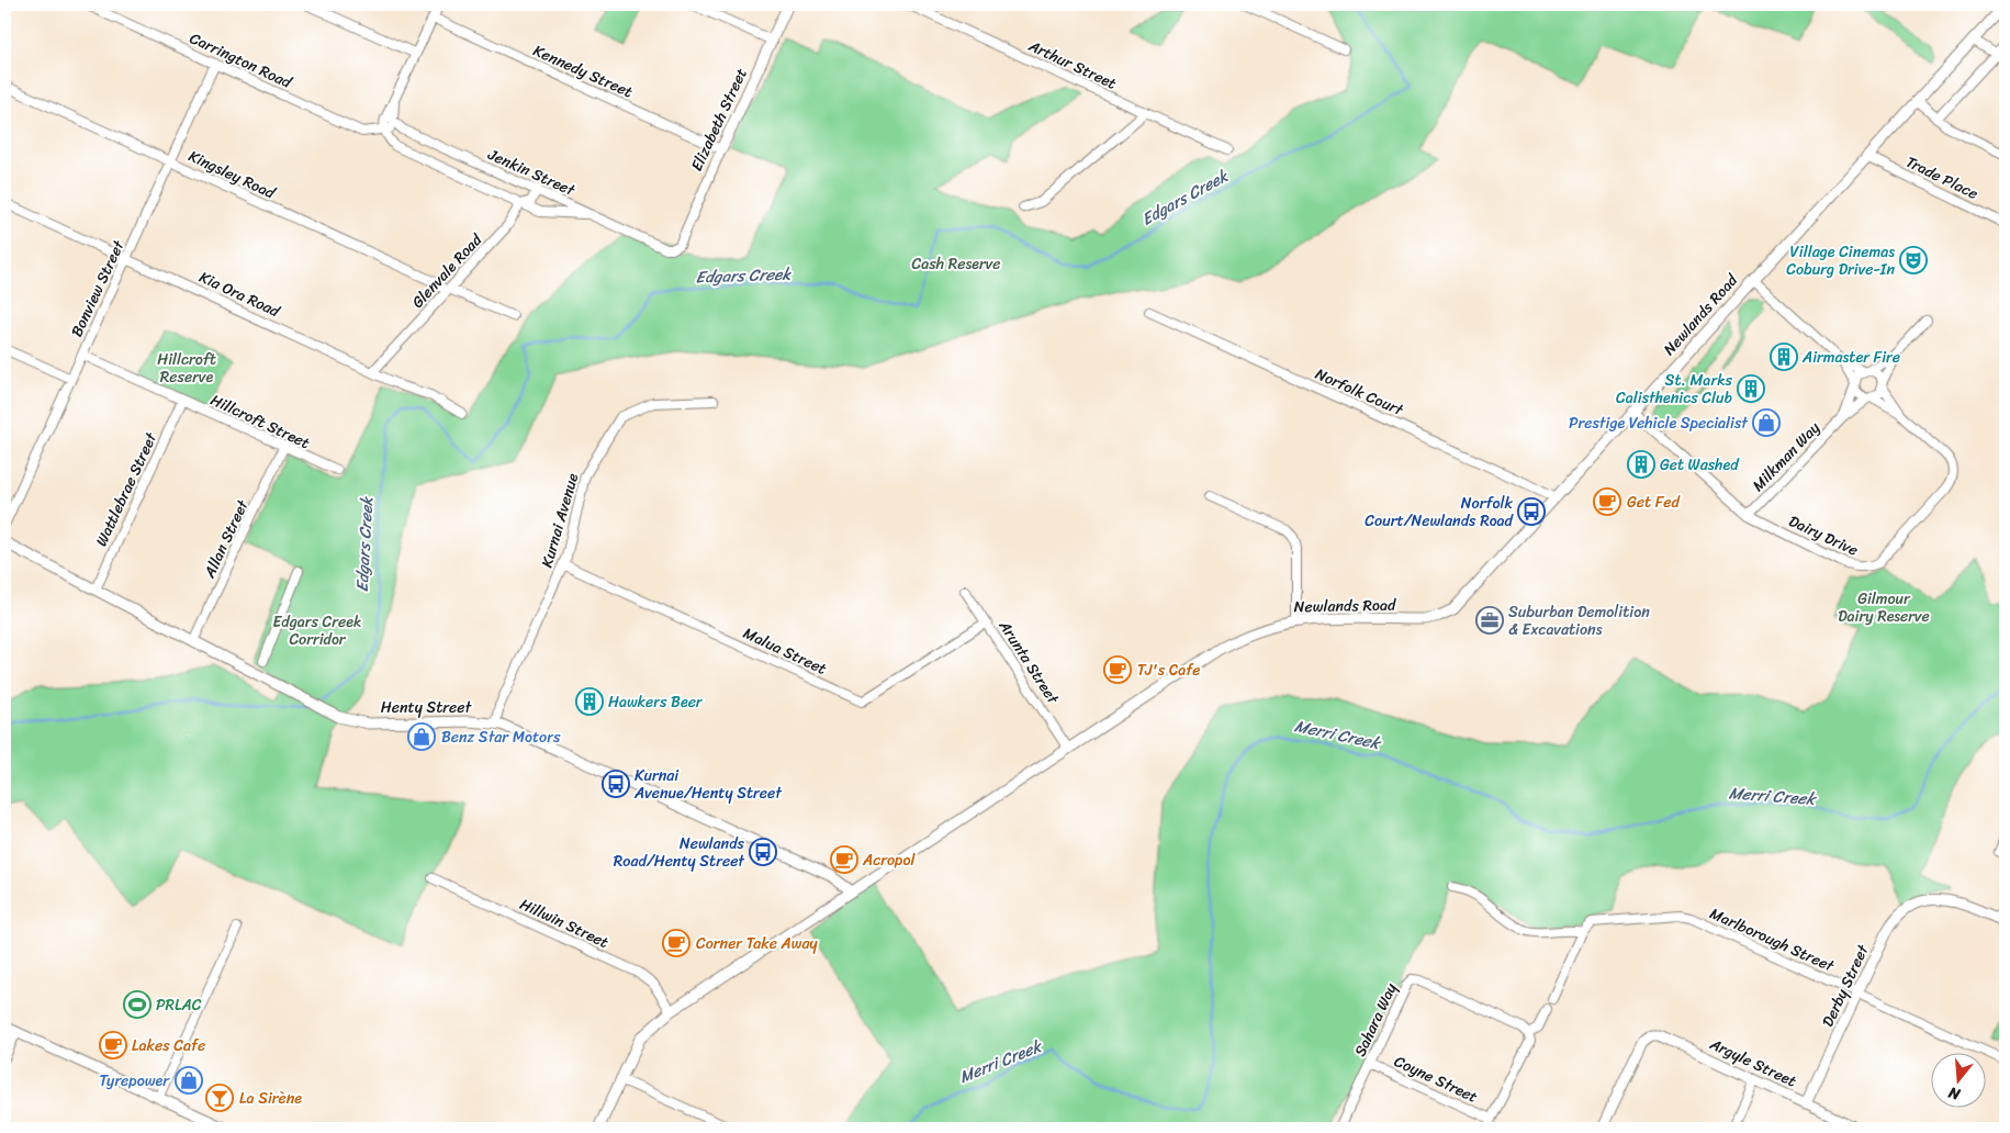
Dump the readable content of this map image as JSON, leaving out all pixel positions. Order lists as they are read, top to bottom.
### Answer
{
  "streets": {
    "street": [
      "Carrington Road",
      "Arthur Street",
      "Kennedy Street",
      "Elizabeth Street",
      "Jenkin Street",
      "Kingsley Road",
      "Trade Place",
      "Glenvale Road",
      "Bonview Street",
      "Kia Ora Road",
      "Newlands Road",
      "Norfolk Court",
      "Hillcroft Street",
      "Milkman Way",
      "Wattlebrae Street",
      "Kurnai Avenue",
      "Dairy Drive",
      "Allan Street",
      "Malua Street",
      "Arunta Street",
      "Henty Street",
      "Hillwin Street",
      "Marlborough Street",
      "Derby Street",
      "Sahara Way",
      "Argyle Street",
      "Coyne Street"
    ]
  },
  "crossings": [
    ["Carrington Road", "Jenkin Street"],
    ["Carrington Road", "Bonview Street"],
    ["Kennedy Street", "Elizabeth Street"],
    ["Elizabeth Street", "Jenkin Street"],
    ["Jenkin Street", "Glenvale Road"],
    ["Kingsley Road", "Glenvale Road"],
    ["Kingsley Road", "Bonview Street"],
    ["Trade Place", "Newlands Road"],
    ["Glenvale Road", "Kia Ora Road"],
    ["Bonview Street", "Kia Ora Road"],
    ["Bonview Street", "Hillcroft Street"],
    ["Newlands Road", "Norfolk Court"],
    ["Newlands Road", "Dairy Drive"],
    ["Newlands Road", "Arunta Street"],
    ["Newlands Road", "Henty Street"],
    ["Newlands Road", "Hillwin Street"],
    ["Hillcroft Street", "Wattlebrae Street"],
    ["Hillcroft Street", "Allan Street"],
    ["Milkman Way", "Dairy Drive"],
    ["Wattlebrae Street", "Henty Street"],
    ["Kurnai Avenue", "Malua Street"],
    ["Kurnai Avenue", "Henty Street"],
    ["Allan Street", "Henty Street"],
    ["Malua Street", "Arunta Street"],
    ["Marlborough Street", "Derby Street"],
    ["Derby Street", "Argyle Street"],
    ["Sahara Way", "Coyne Street"]
  ],
  "water": ["Edgars Creek", "Merri Creek"],
  "parks": [
    "Cash Reserve",
    "Hillcroft Reserve",
    "Gilmour Dairy Reserve",
    "Edgars Creek Corridor"
  ],
  "places": {
    "theatre": ["Village Cinemas Coburg Drive-In"],
    "building": [
      "Airmaster Fire",
      "St. Marks Calisthenics Club",
      "Get Washed",
      "Hawkers Beer"
    ],
    "shop": ["Prestige Vehicle Specialist", "Benz Star Motors", "Tyrepower"],
    "cafe": [
      "Get Fed",
      "TJ's Cafe",
      "Acropol",
      "Corner Take Away",
      "Lakes Cafe"
    ],
    "bus stop": ["Norfolk Court/Newlands Road", "Kurnai Avenue/Henty Street", "Newlands Road/Henty Street"],
    "office": ["Suburban Demolition & Excavations"],
    "sports": ["PRLAC"],
    "bar": ["La Sirène"]
  },
  "north": "bottom"
}
